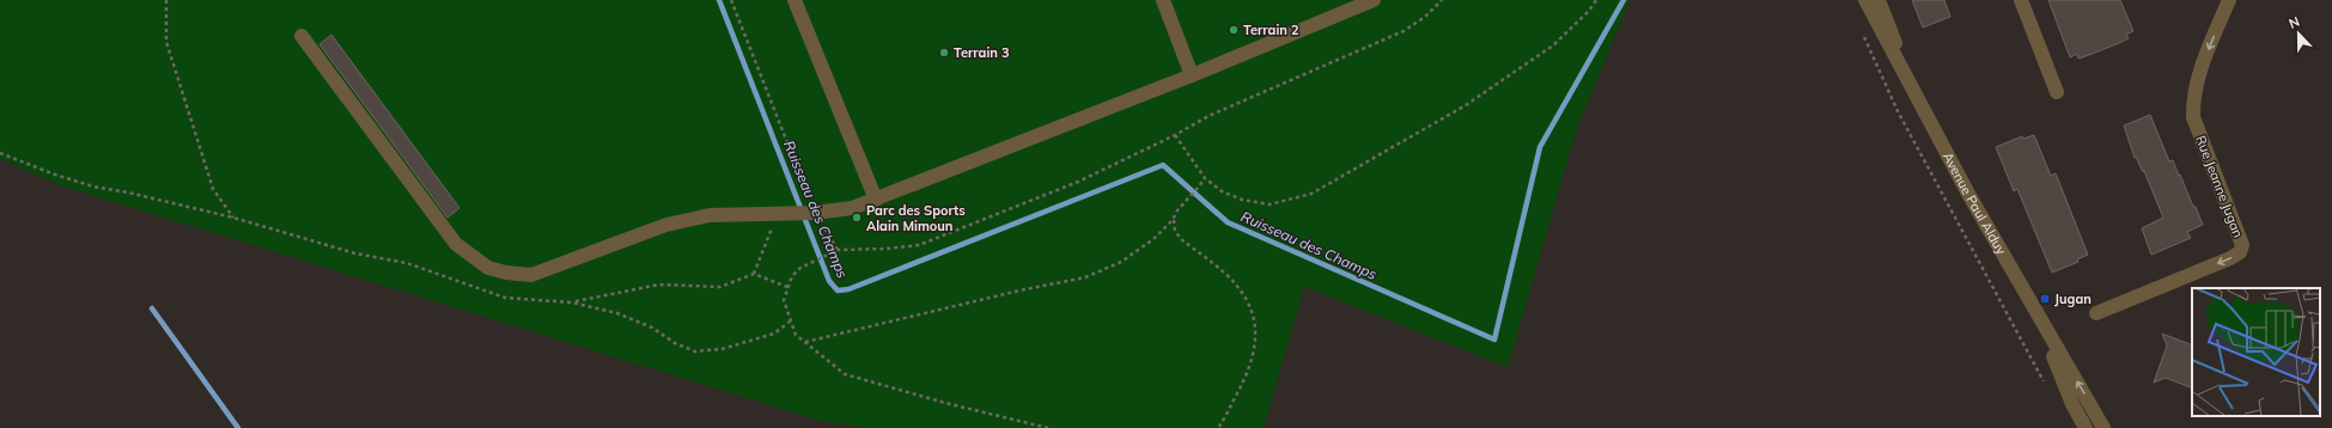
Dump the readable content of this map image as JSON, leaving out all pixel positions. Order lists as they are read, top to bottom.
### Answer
{
  "streets": {
    "street": ["Rue Jeanne Jugan", "Avenue Paul Alduy"]
  },
  "one_way": ["Rue Jeanne Jugan"],
  "water": ["Ruisseau des Champs"],
  "places": {
    "other": ["Terrain 2", "Terrain 3", "Parc des Sports Alain Mimoun"],
    "transit": ["Jugan"]
  },
  "north": "top"
}
